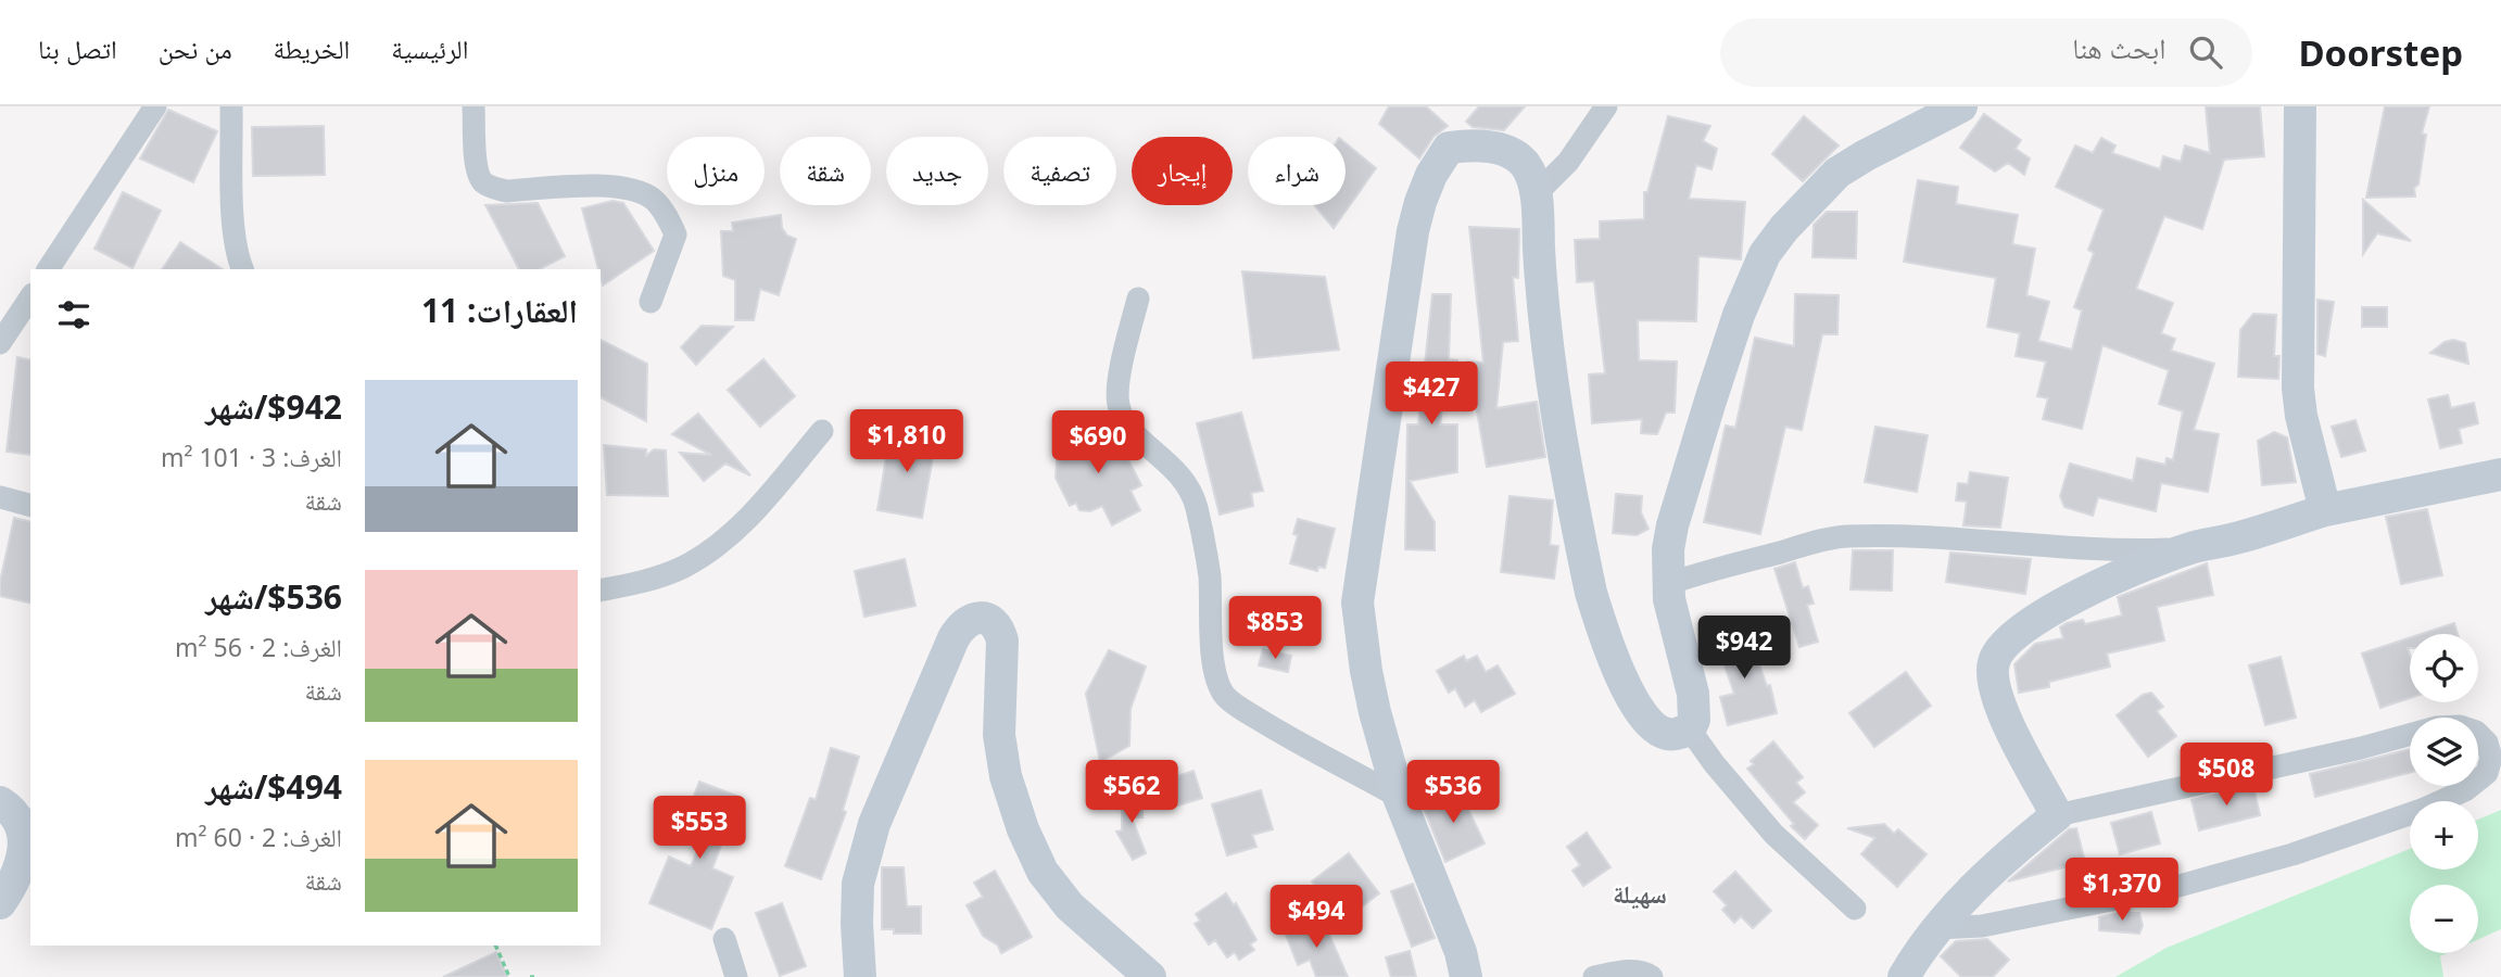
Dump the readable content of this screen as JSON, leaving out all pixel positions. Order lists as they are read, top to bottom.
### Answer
{
  "districts": ["سهيلة"],
  "page": {
    "header": "Doorstep",
    "search": "ابحث هنا",
    "nav": [
      "الرئيسية",
      "الخريطة",
      "من نحن",
      "اتصل بنا"
    ],
    "chip": [
      "شراء",
      "إيجار",
      "تصفية",
      "جديد",
      "شقة",
      "منزل"
    ],
    "heading": "العقارات: 11",
    "list": [
      {
        "name": "$942/شهر",
        "note": "الغرف: 3 · 101 m² · شقة"
      },
      {
        "name": "$536/شهر",
        "note": "الغرف: 2 · 56 m² · شقة"
      },
      {
        "name": "$494/شهر",
        "note": "الغرف: 2 · 60 m² · شقة"
      }
    ],
    "price": [
      "$427",
      "$1,810",
      "$690",
      "$853",
      "$942",
      "$508",
      "$562",
      "$536",
      "$553",
      "$1,370",
      "$494"
    ],
    "map_buttons": ["+", "−"]
  }
}
